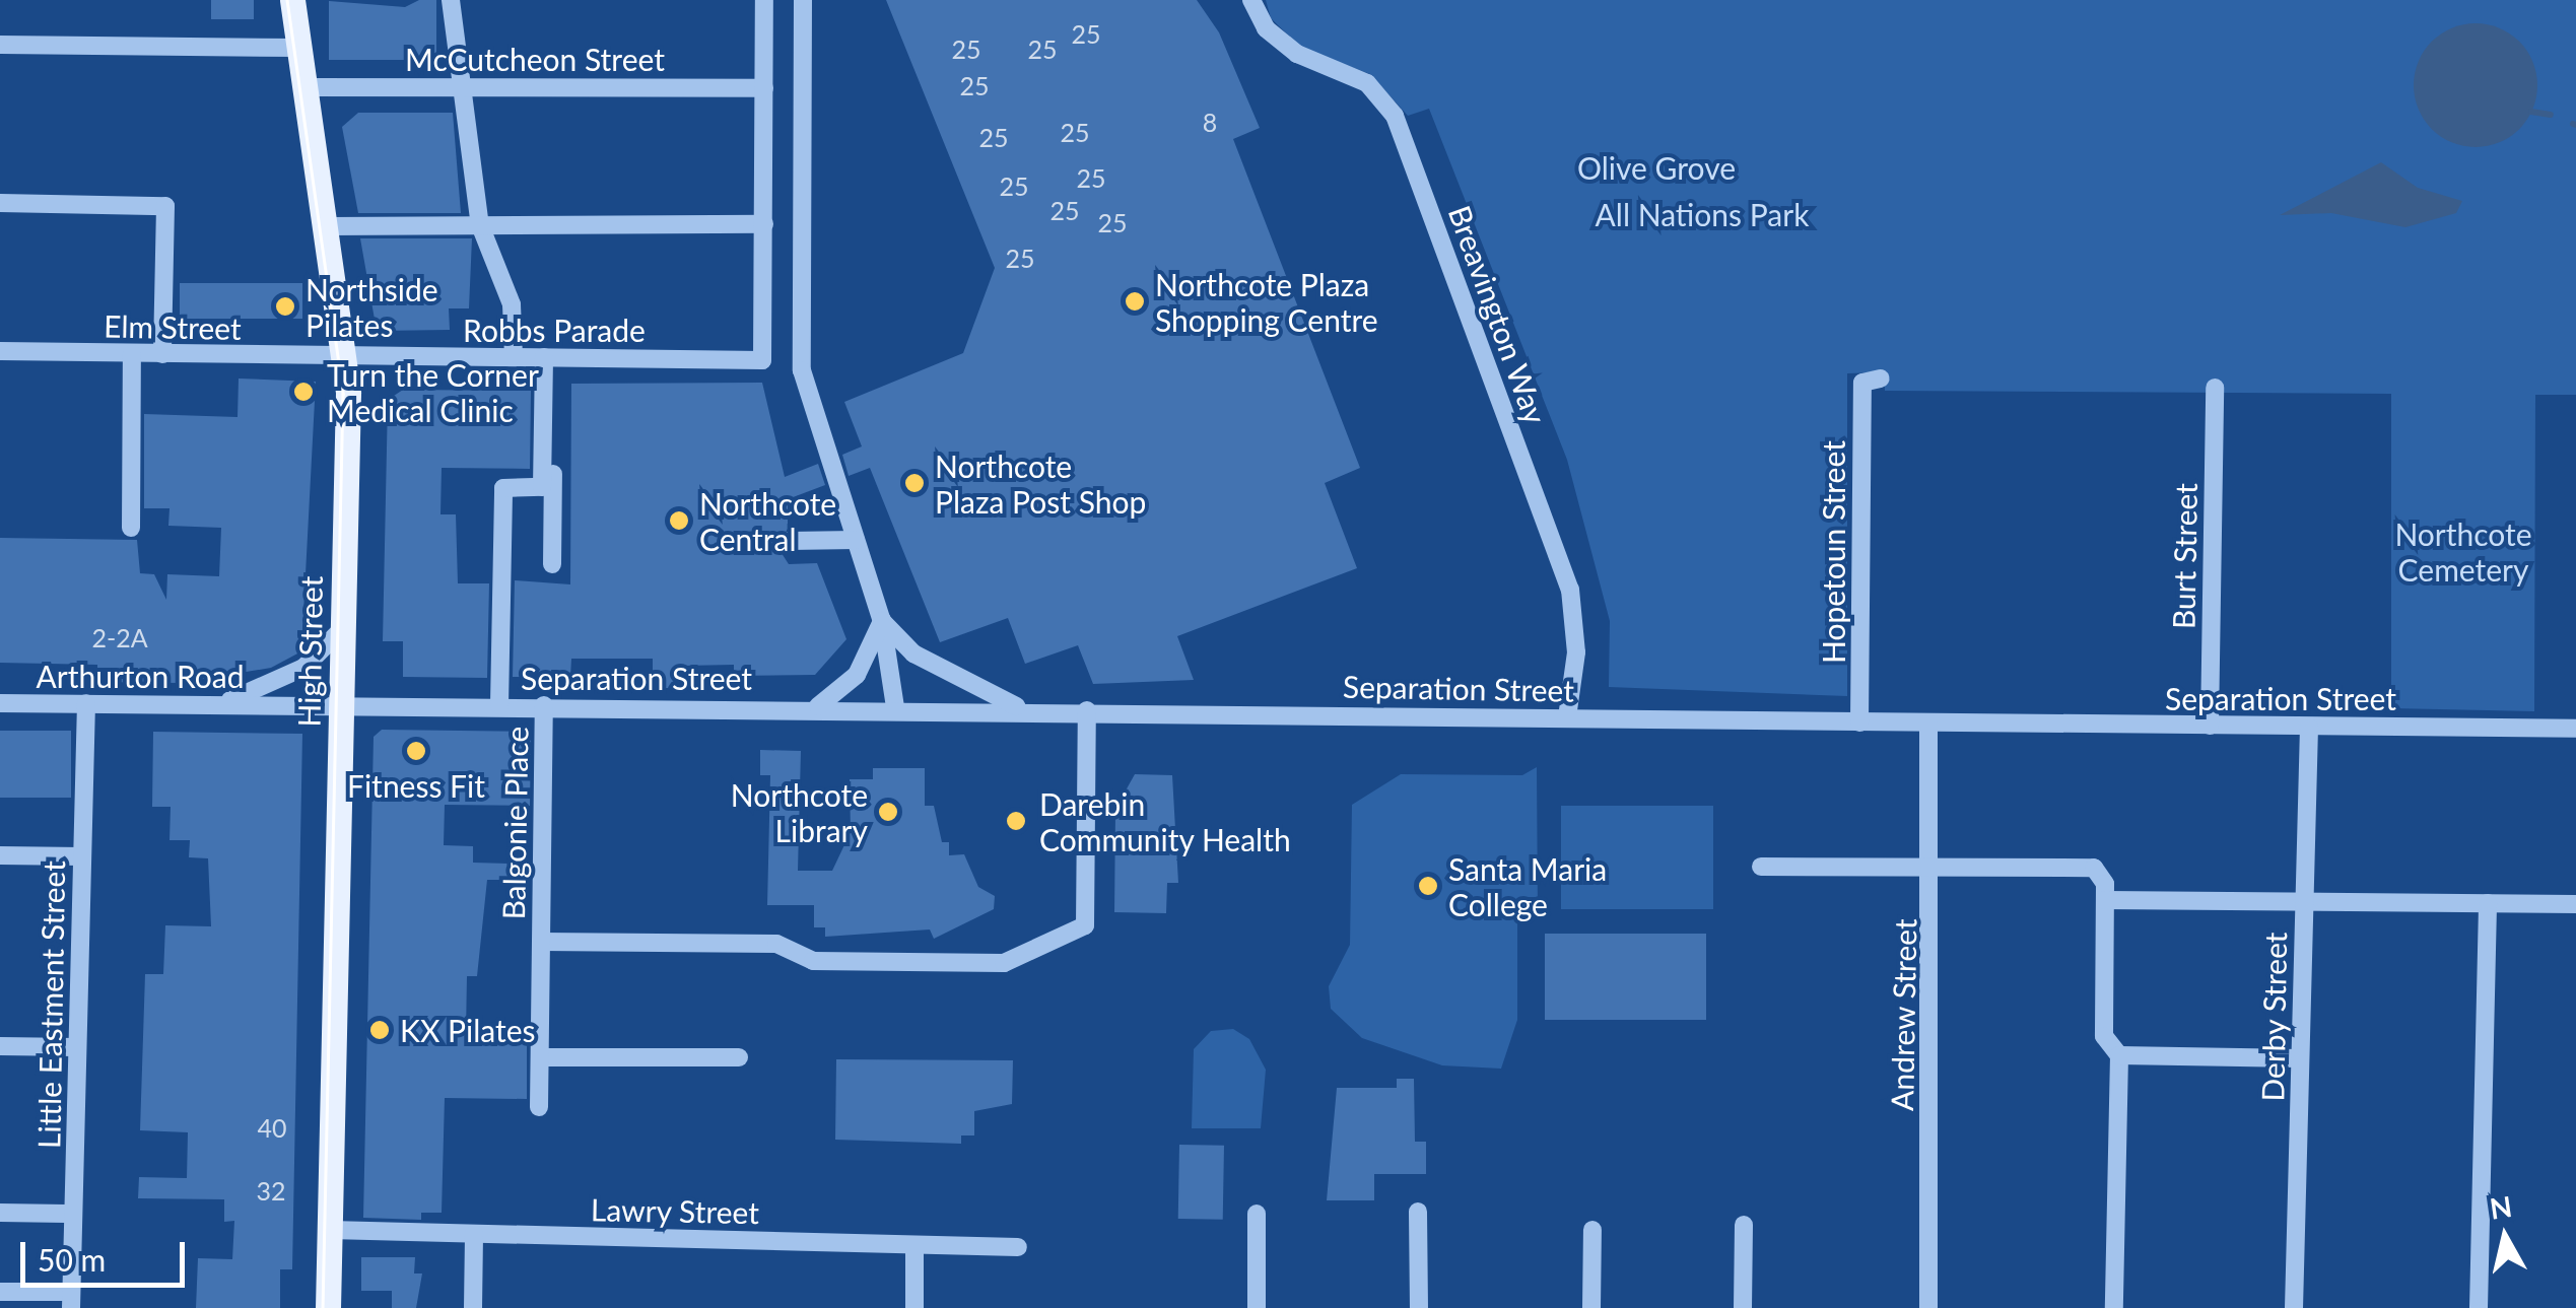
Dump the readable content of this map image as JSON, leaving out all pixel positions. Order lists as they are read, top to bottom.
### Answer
{
  "streets": {
    "main road": ["High Street"],
    "street": [
      "McCutcheon Street",
      "Breavington Way",
      "Elm Street",
      "Robbs Parade",
      "Hopetoun Street",
      "Burt Street",
      "Arthurton Road",
      "Separation Street",
      "Balgonie Place",
      "Little Eastment Street",
      "Andrew Street",
      "Derby Street",
      "Lawry Street"
    ]
  },
  "crossings": [
    ["McCutcheon Street", "High Street"],
    ["Breavington Way", "Separation Street"],
    ["Elm Street", "Robbs Parade"],
    ["Elm Street", "High Street"],
    ["Robbs Parade", "High Street"],
    ["Hopetoun Street", "Separation Street"],
    ["Burt Street", "Separation Street"],
    ["High Street", "Arthurton Road"],
    ["High Street", "Separation Street"],
    ["High Street", "Lawry Street"],
    ["Arthurton Road", "Separation Street"],
    ["Arthurton Road", "Little Eastment Street"],
    ["Separation Street", "Balgonie Place"],
    ["Separation Street", "Andrew Street"],
    ["Separation Street", "Derby Street"]
  ],
  "parks": ["Olive Grove", "All Nations Park", "Northcote Cemetery"],
  "places": [
    "Northcote Plaza Shopping Centre",
    "Northside Pilates",
    "Turn the Corner Medical Clinic",
    "Northcote Plaza Post Shop",
    "Northcote Central",
    "Fitness Fit",
    "Northcote Library",
    "Darebin Community Health",
    "Santa Maria College",
    "KX Pilates"
  ],
  "house_numbers": [
    "25",
    "25",
    "25",
    "25",
    "8",
    "25",
    "25",
    "25",
    "25",
    "25",
    "25",
    "25",
    "2-2A",
    "40",
    "32"
  ],
  "scale_bar": "50 m",
  "north": "top"
}
